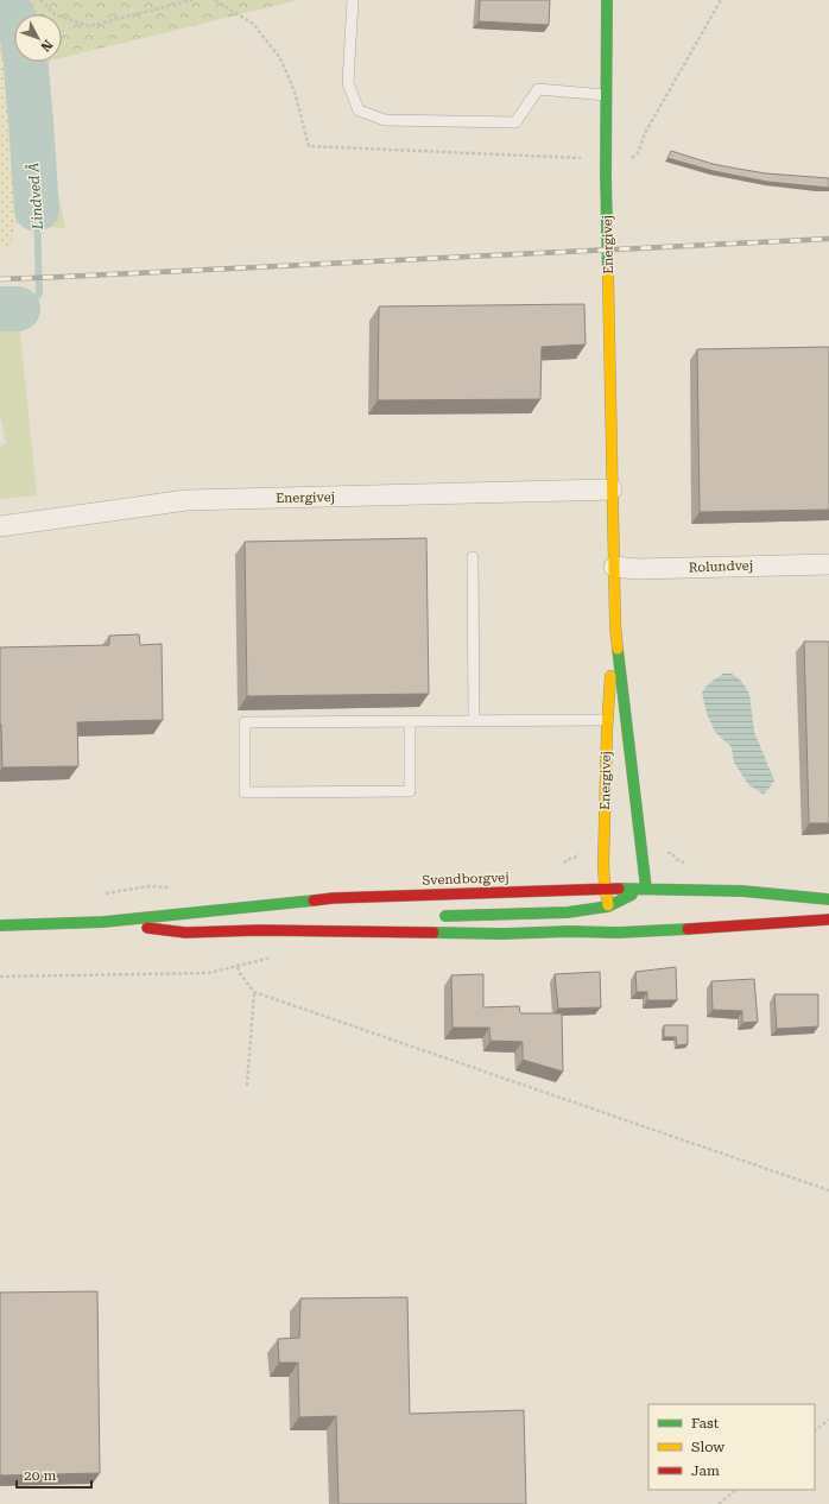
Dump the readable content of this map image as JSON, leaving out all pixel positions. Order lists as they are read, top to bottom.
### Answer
{
  "streets": {
    "main road": ["Energivej", "Svendborgvej"],
    "street": ["Rolundvej"]
  },
  "crossings": [
    ["Energivej", "Rolundvej"],
    ["Energivej", "Svendborgvej"]
  ],
  "water": ["Lindved Å"],
  "legend": ["Fast", "Slow", "Jam"],
  "scale_bar": "20 m",
  "north": "bottom right"
}
